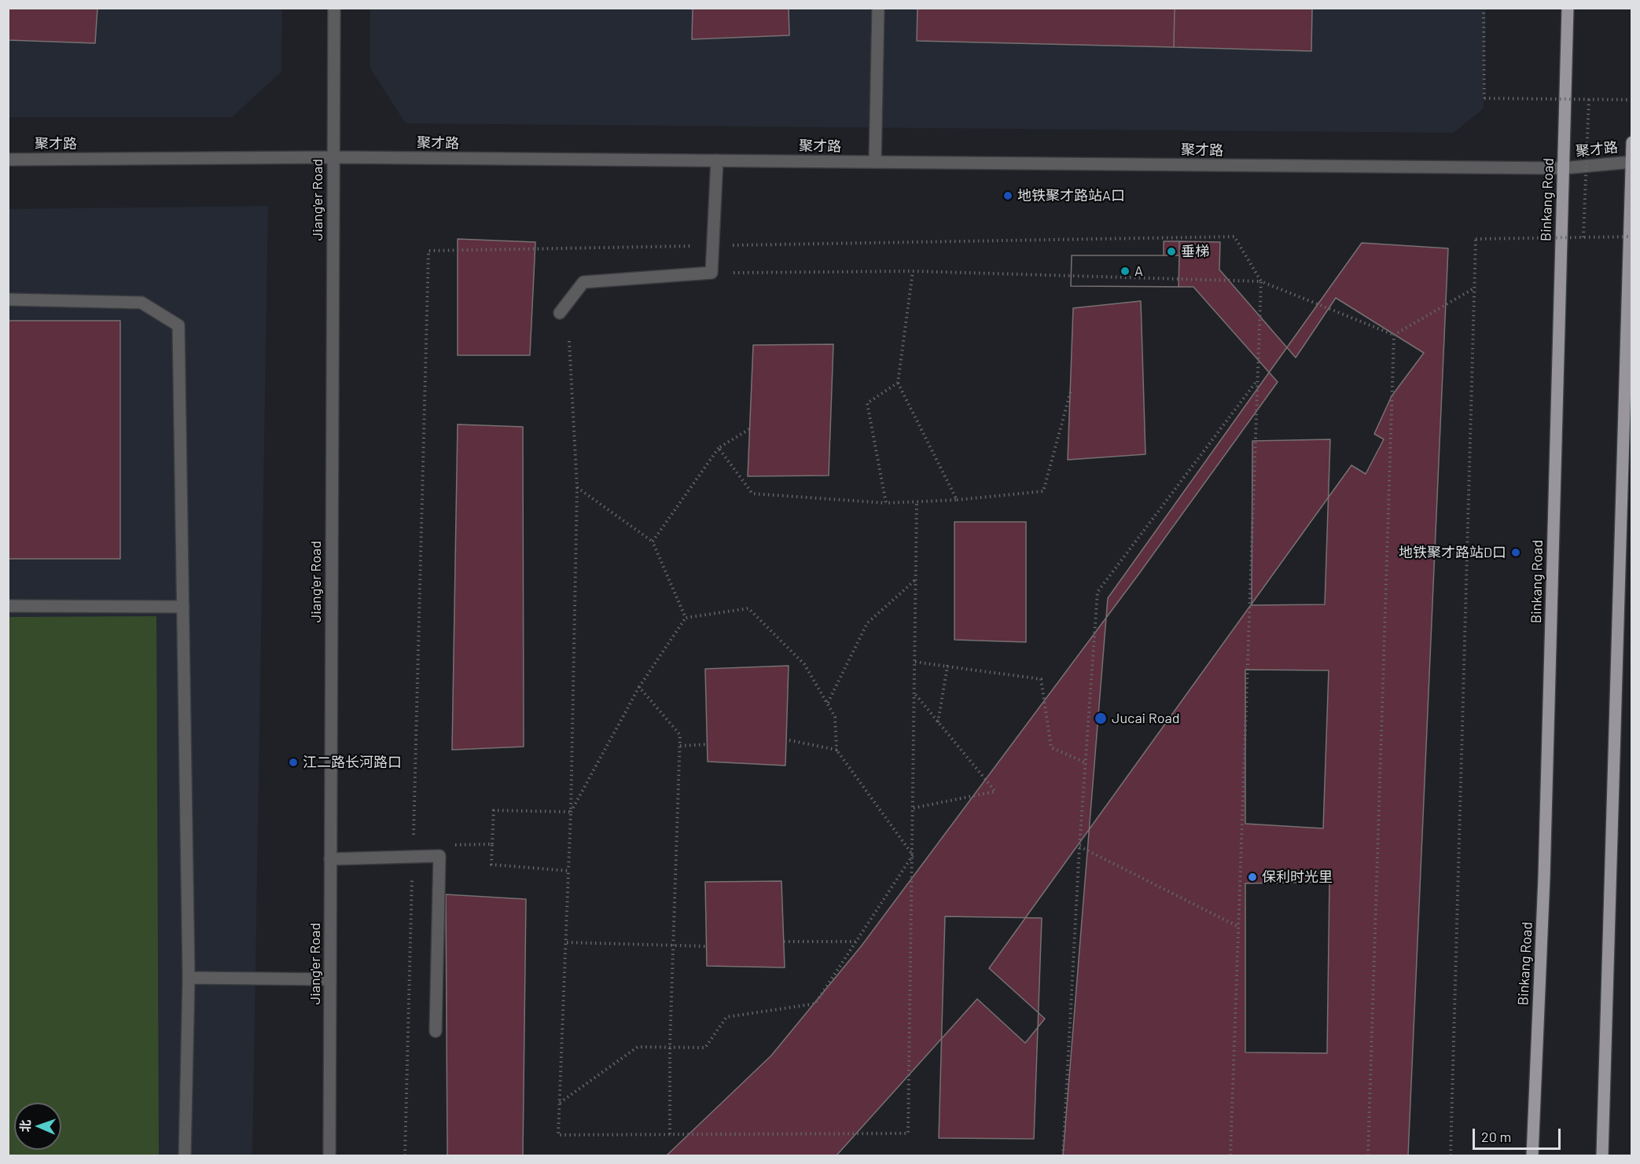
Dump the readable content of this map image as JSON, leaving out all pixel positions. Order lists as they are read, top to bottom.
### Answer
{
  "streets": {
    "main road": ["Binkang Road"],
    "street": ["聚才路", "Jiang'er Road"]
  },
  "crossings": [
    ["聚才路", "Jiang'er Road"],
    ["聚才路", "Binkang Road"]
  ],
  "places": [
    "地铁聚才路站A口",
    "垂梯",
    "A",
    "地铁聚才路站D口",
    "Jucai Road",
    "江二路长河路口",
    "保利时光里"
  ],
  "scale_bar": "20 m",
  "north": "left"
}
